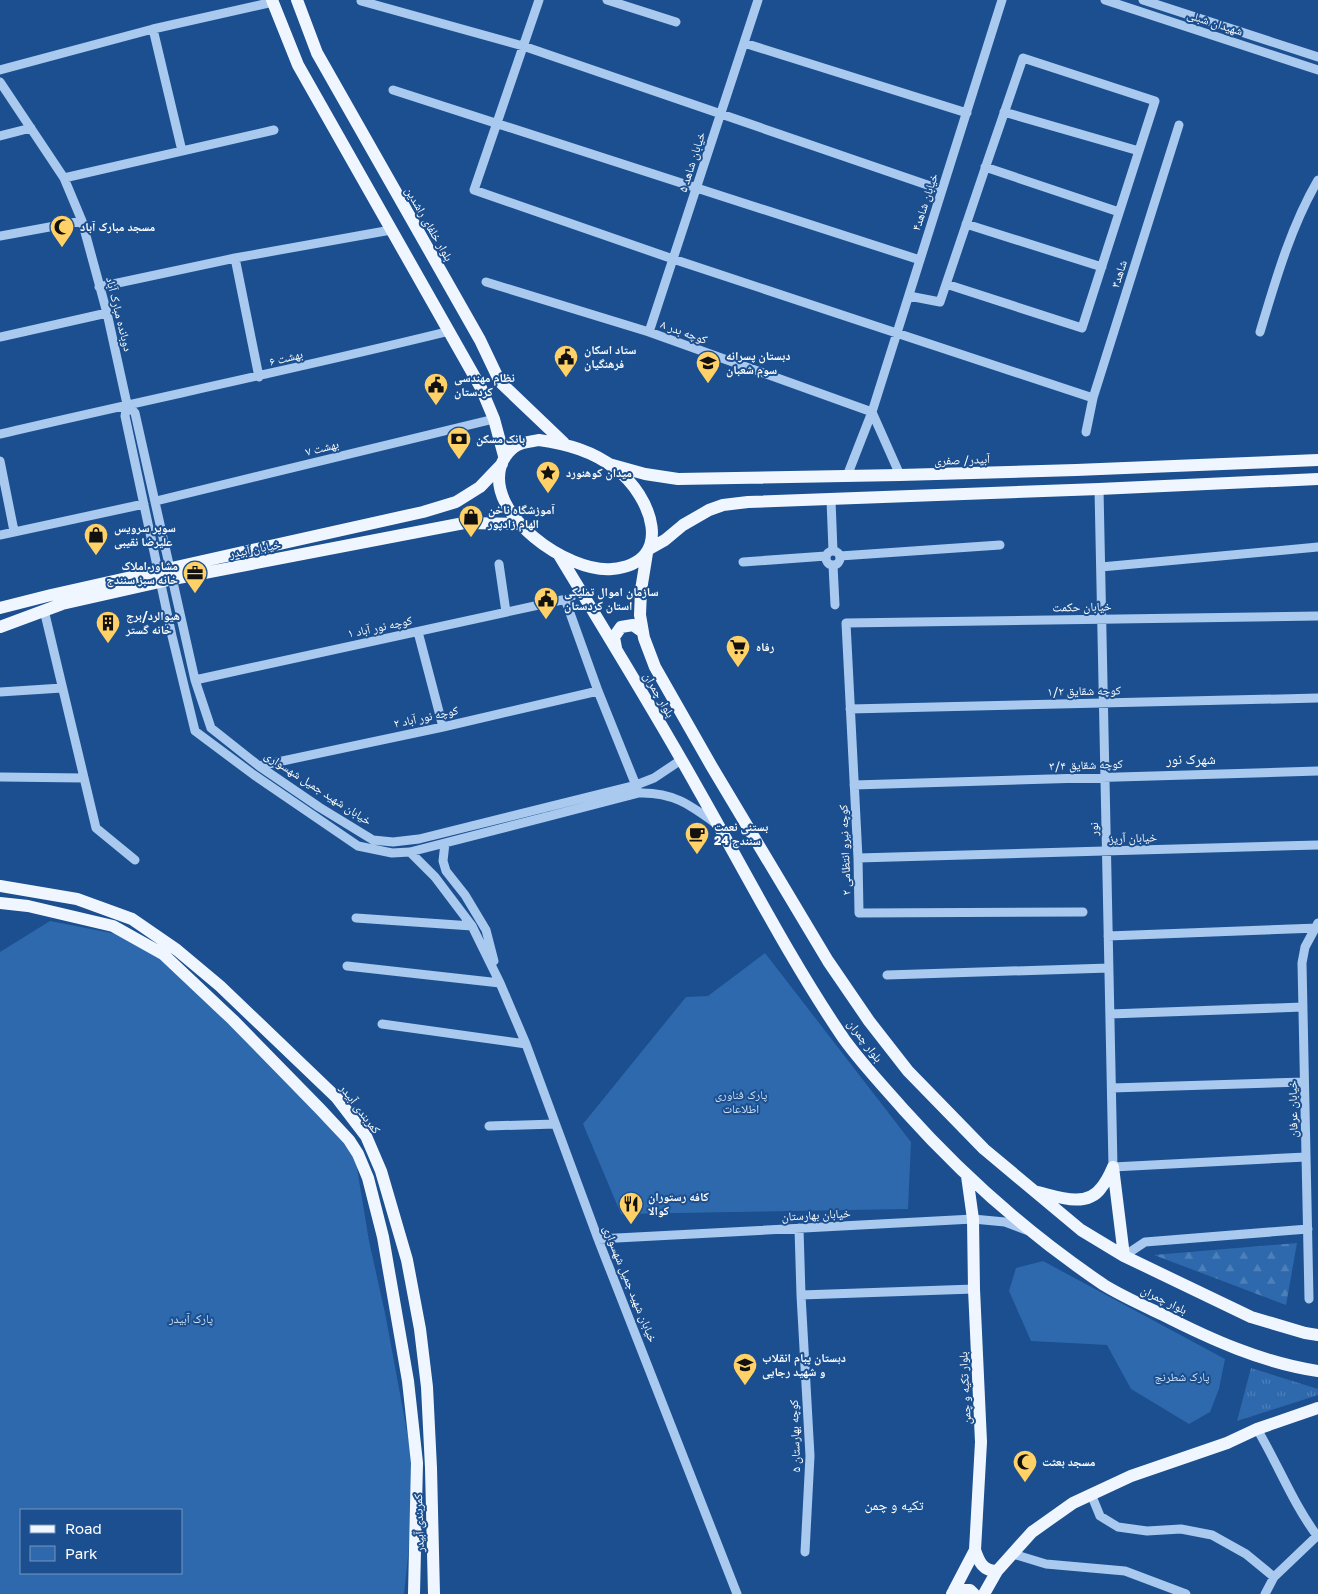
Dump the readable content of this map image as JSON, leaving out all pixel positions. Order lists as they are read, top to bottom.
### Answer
{
  "streets": {
    "main road": [
      "بلوار خلفای راشدین",
      "آبیدر/ صفری",
      "خیابان آبیدر",
      "بلوار چمران",
      "کمربندی آبیدر",
      "بلوار تکیه و چمن"
    ],
    "street": [
      "شهیدان شبلی",
      "خیابان شاهد ۵",
      "خیابان شاهد۴",
      "شاهد۳",
      "دوبانده مبارک آباد",
      "کوچه بدر ۸",
      "بهشت ۶",
      "بهشت ۷",
      "خیابان حکمت",
      "کوچه نور آباد ۱",
      "کوچه شقایق ۱/۲",
      "کوچه نور آباد ۲",
      "کوچه شقایق ۳/۴",
      "خیابان شهید جمیل شهسواری",
      "نور",
      "خیابان آریز",
      "کوچه نیرو انتظامی ۲",
      "خیابان عرفان",
      "خیابان بهارستان",
      "کوچه بهارستان ۵"
    ]
  },
  "crossings": [
    ["خیابان شاهد ۵", "کوچه بدر ۸"],
    ["خیابان شاهد۴", "کوچه بدر ۸"],
    ["خیابان شاهد۴", "آبیدر/ صفری"],
    ["بلوار خلفای راشدین", "آبیدر/ صفری"],
    ["بلوار خلفای راشدین", "خیابان آبیدر"],
    ["بلوار خلفای راشدین", "بلوار چمران"],
    ["دوبانده مبارک آباد", "بهشت ۶"],
    ["دوبانده مبارک آباد", "بهشت ۷"],
    ["دوبانده مبارک آباد", "خیابان آبیدر"],
    ["دوبانده مبارک آباد", "خیابان شهید جمیل شهسواری"],
    ["آبیدر/ صفری", "خیابان آبیدر"],
    ["آبیدر/ صفری", "بلوار چمران"],
    ["خیابان آبیدر", "بلوار چمران"],
    ["خیابان آبیدر", "خیابان شهید جمیل شهسواری"],
    ["خیابان حکمت", "نور"],
    ["خیابان حکمت", "کوچه نیرو انتظامی ۲"],
    ["کوچه نور آباد ۱", "کوچه نور آباد ۲"],
    ["کوچه نور آباد ۱", "خیابان شهید جمیل شهسواری"],
    ["کوچه شقایق ۱/۲", "نور"],
    ["کوچه شقایق ۱/۲", "کوچه نیرو انتظامی ۲"],
    ["بلوار چمران", "خیابان شهید جمیل شهسواری"],
    ["بلوار چمران", "خیابان بهارستان"],
    ["بلوار چمران", "بلوار تکیه و چمن"],
    ["کوچه نور آباد ۲", "خیابان شهید جمیل شهسواری"],
    ["کوچه شقایق ۳/۴", "نور"],
    ["کوچه شقایق ۳/۴", "کوچه نیرو انتظامی ۲"],
    ["خیابان شهید جمیل شهسواری", "خیابان بهارستان"],
    ["نور", "خیابان آریز"],
    ["خیابان آریز", "کوچه نیرو انتظامی ۲"],
    ["خیابان بهارستان", "بلوار تکیه و چمن"],
    ["خیابان بهارستان", "کوچه بهارستان ۵"]
  ],
  "districts": ["شهرک نور", "تکیه و چمن"],
  "parks": ["پارک فناوری اطلاعات", "پارک آبیدر", "پارک شطرنج"],
  "places": {
    "mosque": ["مسجد مبارک آباد", "مسجد بعثت"],
    "public building": ["ستاد اسکان فرهنگیان", "نظام مهندسی کردستان", "سازمان اموال تملیکی استان کردستان"],
    "school or university": ["دبستان پسرانه سوم شعبان", "دبستان پبام انقلاب و شهید رجایی"],
    "bank": ["بانک مسکن"],
    "place": ["میدان کوهنورد"],
    "shop": ["آموزشگاه ناخن الهام زادپور", "سوپر سرویس علیرضا نقیبی"],
    "office": ["مشاور املاک خانه سبز سنندج"],
    "building": ["هیوالرد/برج خانه گستر"],
    "supermarket": ["رفاه"],
    "cafe": ["بستنی نعمت سنندج 24"],
    "restaurant": ["کافه رستوران کوالا"]
  },
  "legend": ["Road", "Park"]
}
